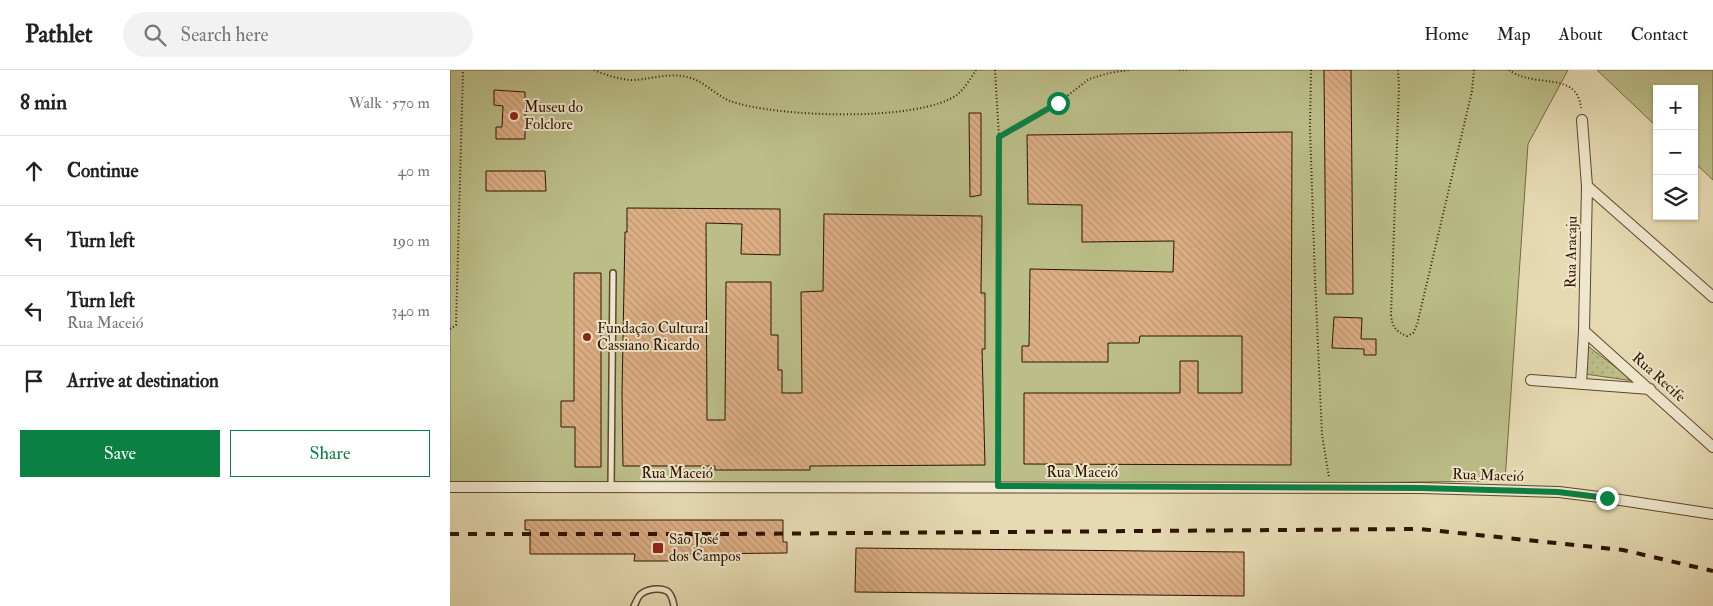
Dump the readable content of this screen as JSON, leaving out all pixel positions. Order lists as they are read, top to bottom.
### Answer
{
  "streets": {
    "street": ["Rua Aracaju", "Rua Recife", "Rua Maceió"]
  },
  "crossings": [
    ["Rua Aracaju", "Rua Recife"]
  ],
  "places": {
    "other": ["Museu do Folclore", "Fundação Cultural Cassiano Ricardo"],
    "transit": ["São José dos Campos"]
  },
  "page": {
    "header": "Pathlet",
    "search": "Search here",
    "nav": [
      "Home",
      "Map",
      "About",
      "Contact"
    ],
    "heading": ["8 min", "Walk · 570 m"],
    "map_buttons": ["+", "−"],
    "list": [
      ["Continue", "40 m"],
      ["Turn left", "190 m"],
      ["Turn left", "Rua Maceió", "340 m"],
      "Arrive at destination"
    ],
    "buttons": ["Save", "Share"]
  }
}
